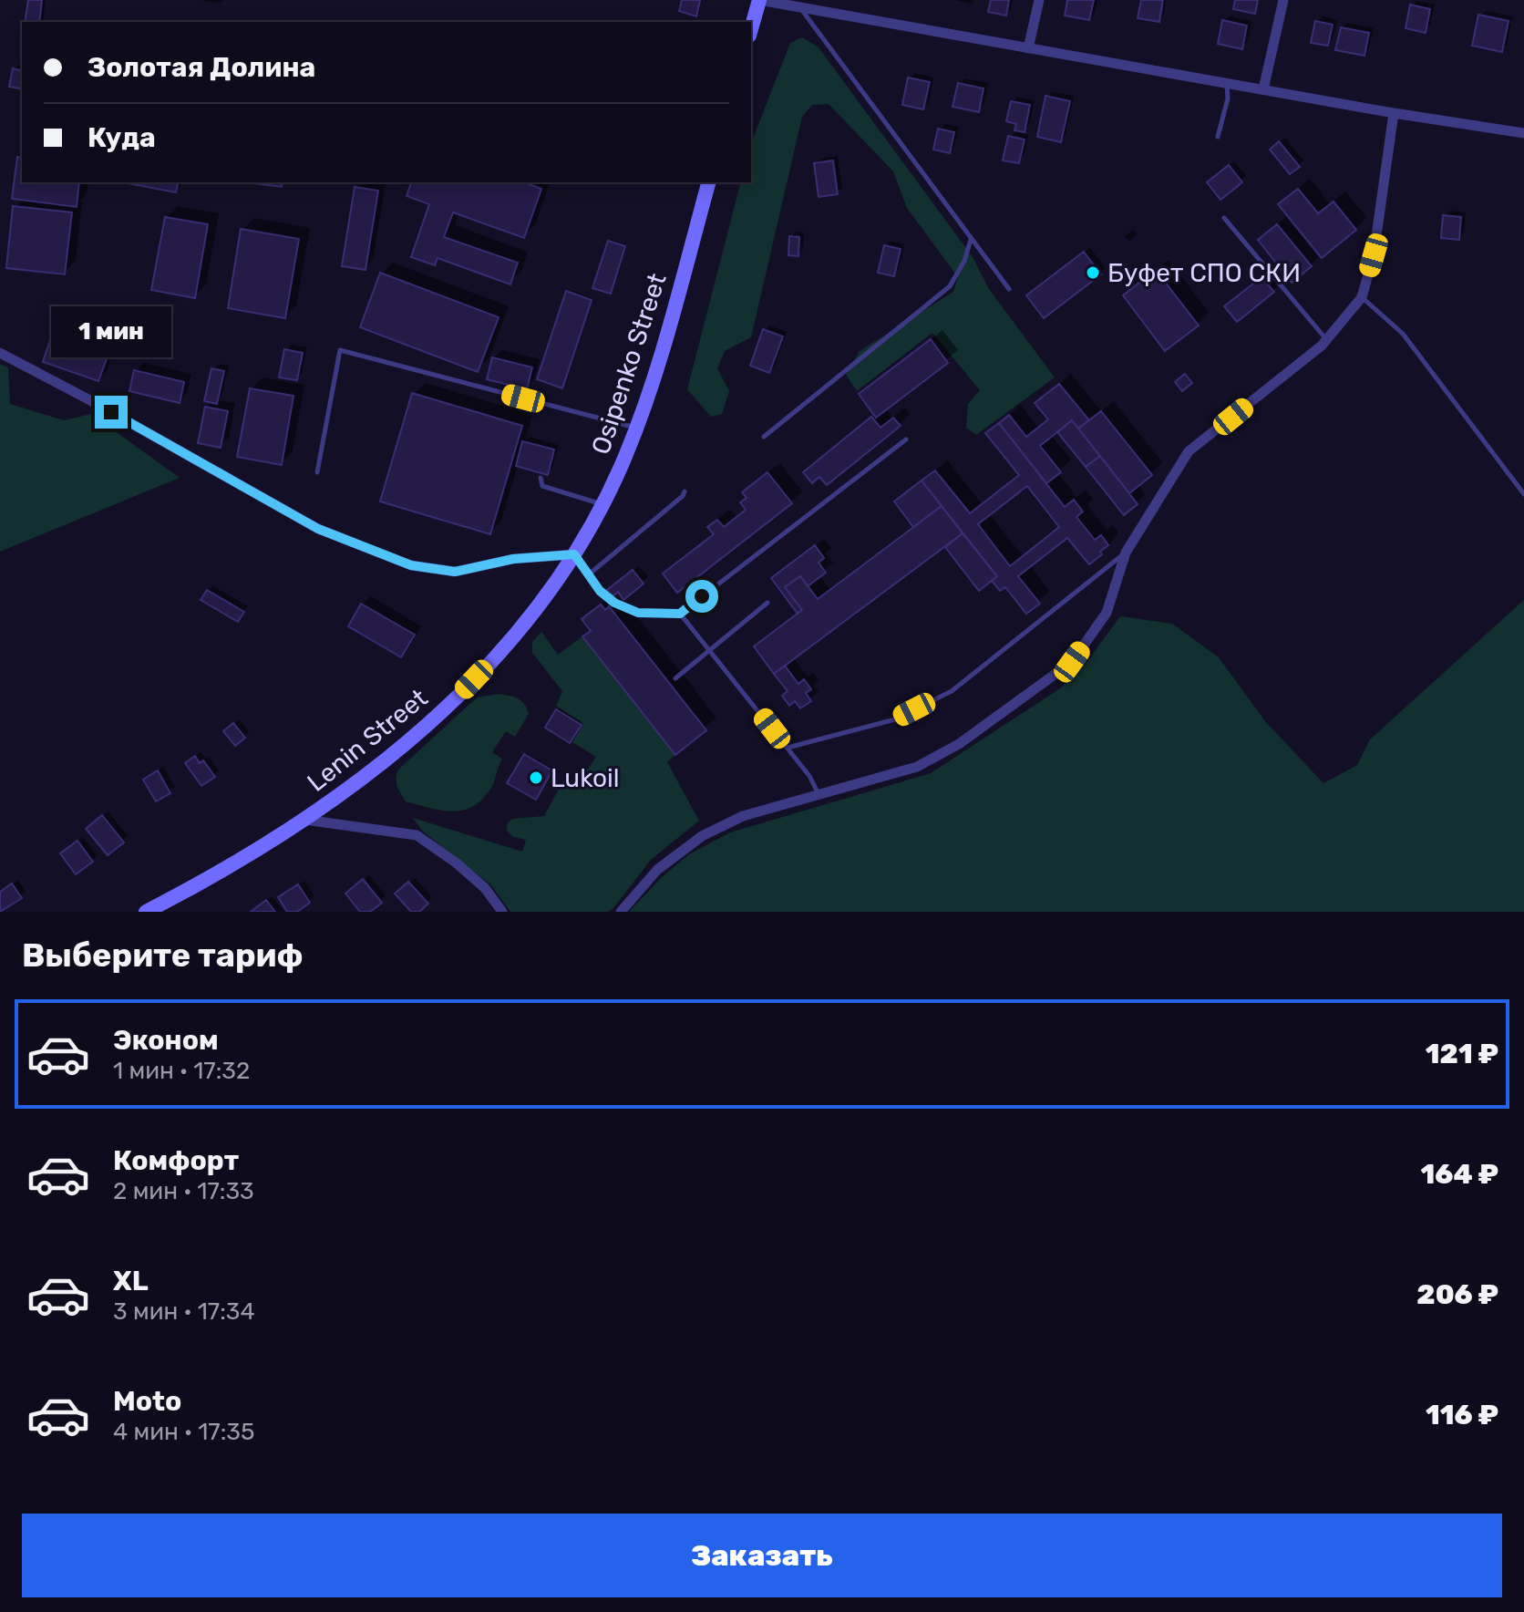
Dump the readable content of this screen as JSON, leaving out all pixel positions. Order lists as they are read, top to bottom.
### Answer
{
  "streets": {
    "main road": ["Osipenko Street", "Lenin Street"]
  },
  "crossings": [
    ["Osipenko Street", "Lenin Street"]
  ],
  "places": ["Буфет СПО СКИ", "Lukoil"],
  "page": {
    "banner": ["Золотая Долина", "Куда"],
    "bubble": "1 мин",
    "heading": "Выберите тариф",
    "list": [
      {
        "name": "Эконом",
        "note": "1 мин · 17:32",
        "value": "121 ₽"
      },
      {
        "name": "Комфорт",
        "note": "2 мин · 17:33",
        "value": "164 ₽"
      },
      {
        "name": "XL",
        "note": "3 мин · 17:34",
        "value": "206 ₽"
      },
      {
        "name": "Moto",
        "note": "4 мин · 17:35",
        "value": "116 ₽"
      }
    ],
    "buttons": "Заказать"
  }
}
